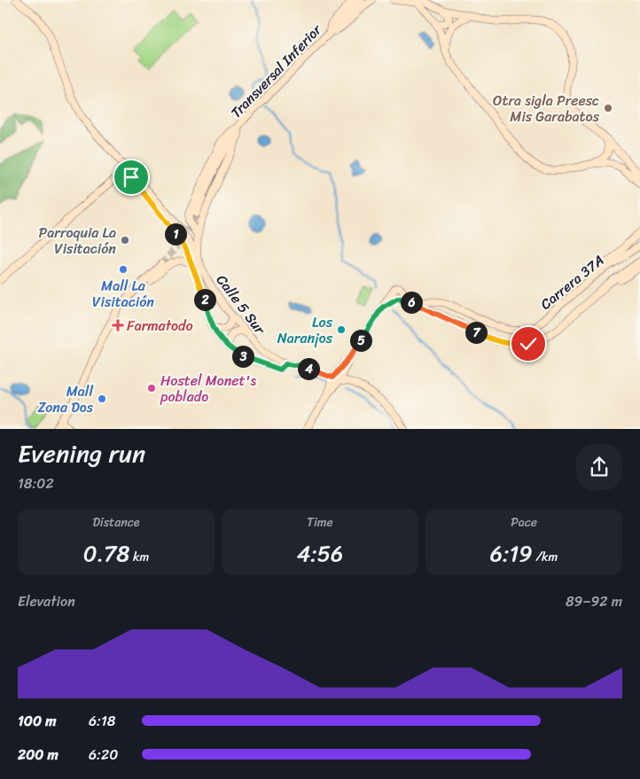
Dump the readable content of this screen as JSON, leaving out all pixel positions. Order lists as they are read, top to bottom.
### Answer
{
  "streets": {
    "main road": ["Transversal Inferior", "Carrera 37A", "Calle 5 Sur"]
  },
  "places": {
    "other": [
      "Otra sigla Preesc Mis Garabatos",
      "Parroquia La Visitación",
      "Mall La Visitación",
      "Los Naranjos",
      "Hostel Monet's poblado",
      "Mall Zona Dos"
    ],
    "health": ["Farmatodo"]
  },
  "page": {
    "pins": [
      "1",
      "2",
      "6",
      "7",
      "5",
      "3",
      "4"
    ],
    "heading": ["Evening run", "18:02"],
    "stats": [
      ["Distance", "0.78 km"],
      ["Time", "4:56"],
      ["Pace", "6:19 /km"]
    ],
    "chart": ["Elevation", "89–92 m"],
    "list": [
      {
        "name": "100 m",
        "note": "6:18"
      },
      {
        "name": "200 m",
        "note": "6:20"
      }
    ]
  }
}
